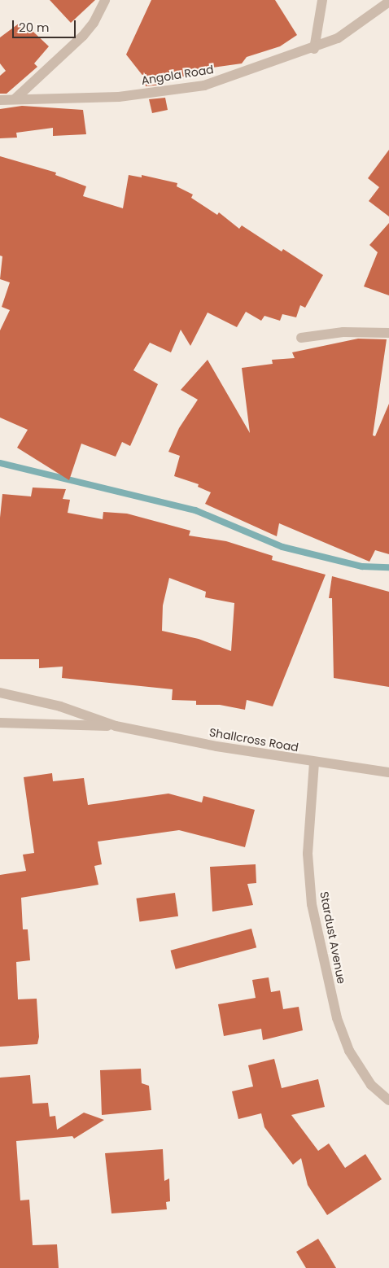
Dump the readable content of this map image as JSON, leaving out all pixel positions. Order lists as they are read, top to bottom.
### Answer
{
  "streets": {
    "street": ["Angola Road", "Shallcross Road", "Stardust Avenue"]
  },
  "crossings": [
    ["Shallcross Road", "Stardust Avenue"]
  ],
  "scale_bar": "20 m"
}
